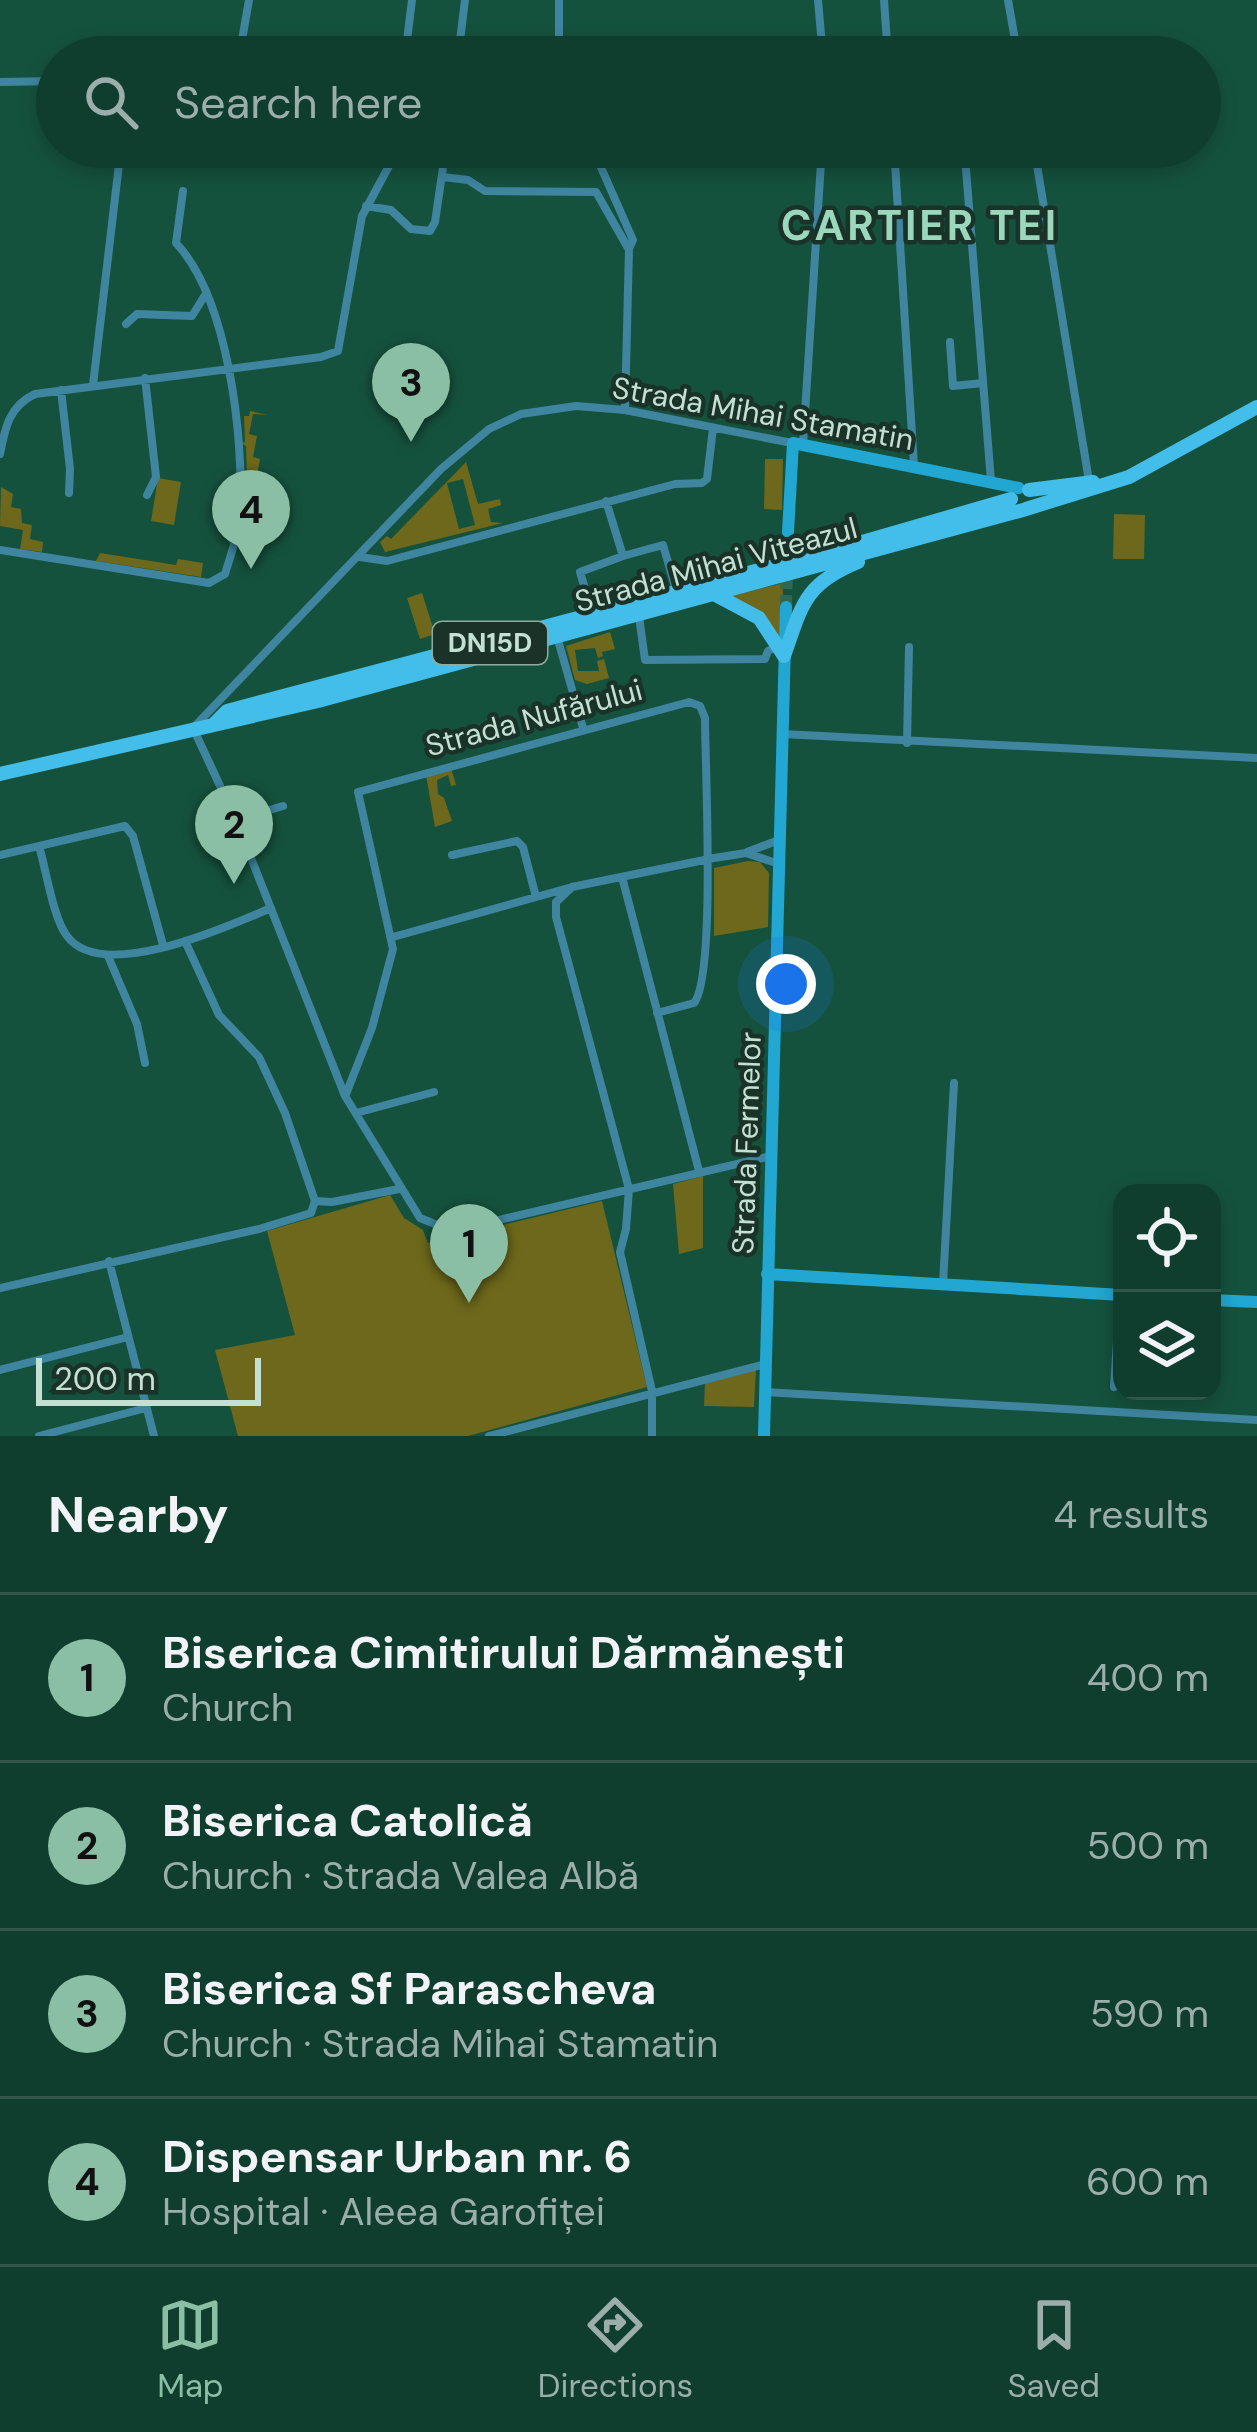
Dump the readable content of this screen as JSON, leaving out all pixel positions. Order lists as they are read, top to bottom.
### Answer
{
  "streets": {
    "main road": ["Strada Mihai Viteazul", "DN15D"],
    "street": ["Strada Mihai Stamatin", "Strada Nufărului", "Strada Fermelor"]
  },
  "crossings": [
    ["Strada Mihai Stamatin", "Strada Mihai Viteazul"]
  ],
  "districts": ["CARTIER TEI"],
  "scale_bar": "200 m",
  "page": {
    "search": "Search here",
    "pins": [
      "3",
      "4",
      "2",
      "1"
    ],
    "scale": "200 m",
    "heading": ["Nearby", "4 results"],
    "list": [
      {
        "mark": "1",
        "name": "Biserica Cimitirului Dărmănești",
        "note": "Church",
        "value": "400 m"
      },
      {
        "mark": "2",
        "name": "Biserica Catolică",
        "note": "Church · Strada Valea Albă",
        "value": "500 m"
      },
      {
        "mark": "3",
        "name": "Biserica Sf Parascheva",
        "note": "Church · Strada Mihai Stamatin",
        "value": "590 m"
      },
      {
        "mark": "4",
        "name": "Dispensar Urban nr. 6",
        "note": "Hospital · Aleea Garofiței",
        "value": "600 m"
      }
    ],
    "nav": ["Map", "Directions", "Saved"]
  }
}
